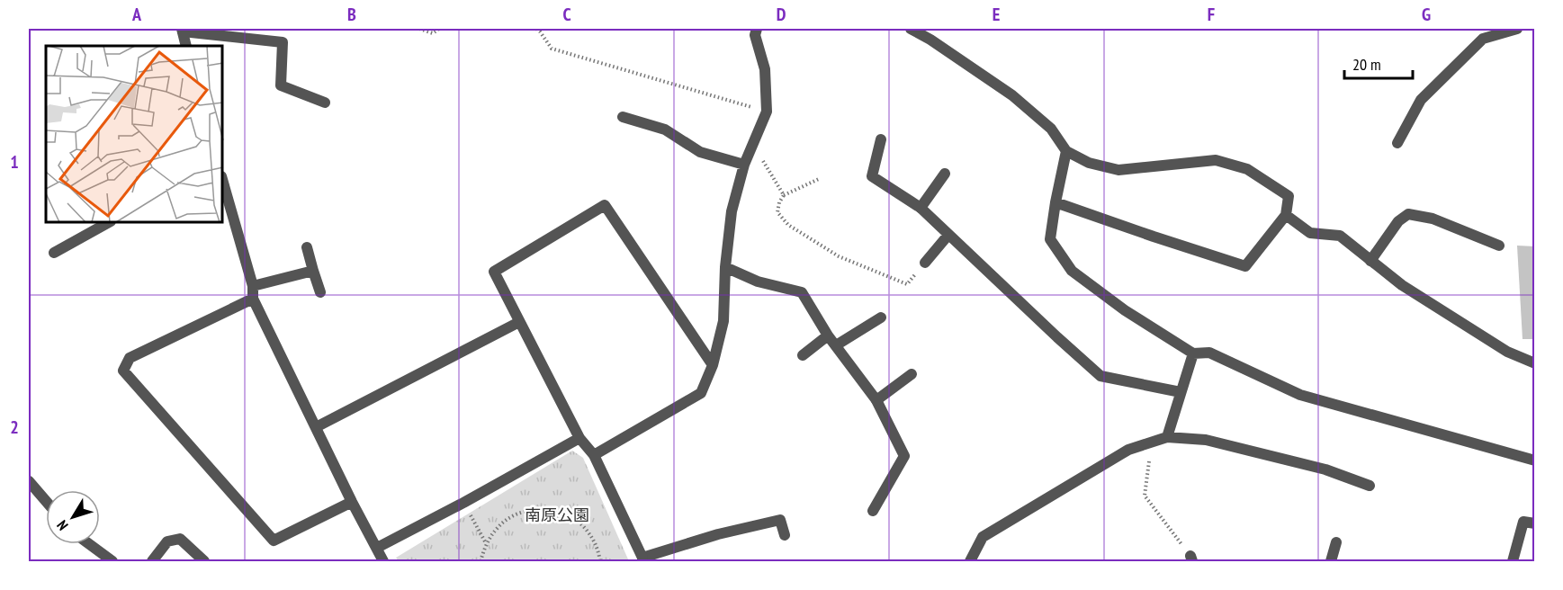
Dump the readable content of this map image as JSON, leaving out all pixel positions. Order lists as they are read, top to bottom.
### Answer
{
  "parks": ["南原公園"],
  "scale_bar": "20 m",
  "north": "bottom left",
  "grid": {
    "columns": [
      "A",
      "B",
      "C",
      "D",
      "E",
      "F",
      "G"
    ],
    "rows": ["1", "2"]
  }
}
